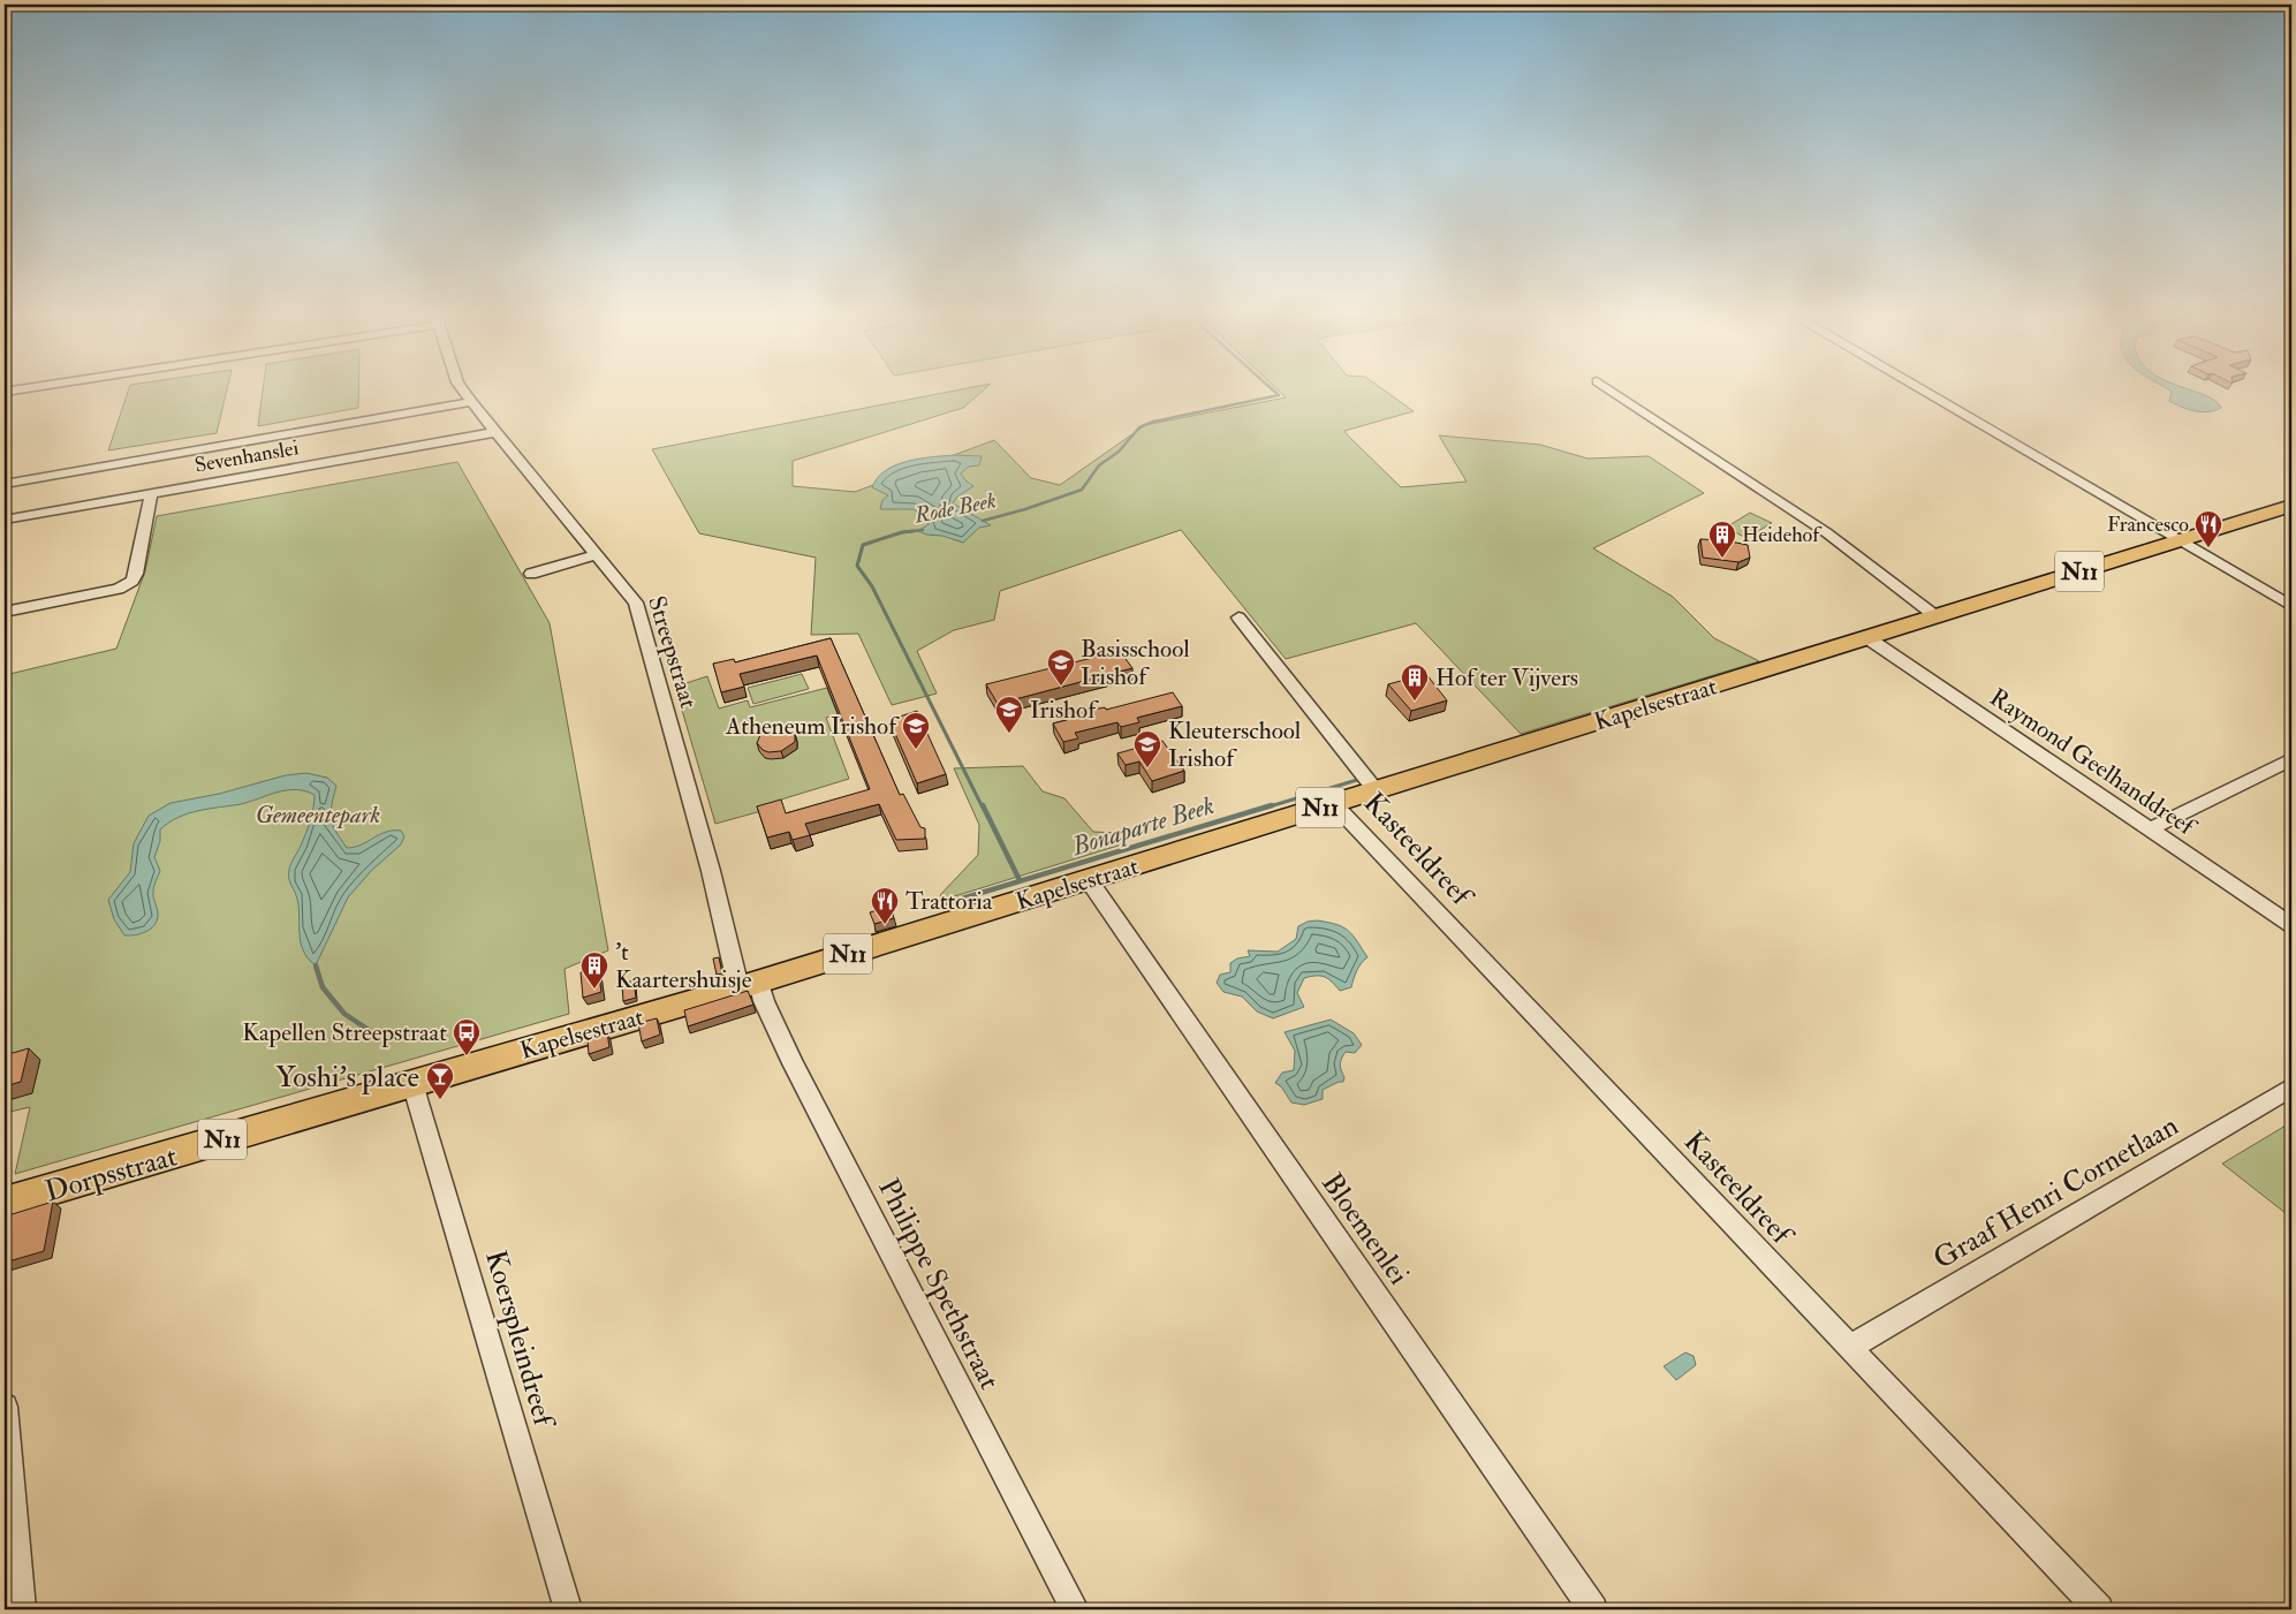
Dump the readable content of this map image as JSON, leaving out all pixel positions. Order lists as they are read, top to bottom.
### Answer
{
  "streets": {
    "main road": ["N11", "Kapelsestraat", "Dorpsstraat"],
    "street": [
      "Sevenhanslei",
      "Streepstraat",
      "Raymond Geelhanddreef",
      "Kasteeldreef",
      "Graaf Henri Cornetlaan",
      "Bloemenlei",
      "Philippe Spethstraat",
      "Koerspleindreef"
    ]
  },
  "crossings": [
    ["Sevenhanslei", "Streepstraat"],
    ["Streepstraat", "Kapelsestraat"],
    ["Streepstraat", "Philippe Spethstraat"],
    ["Kapelsestraat", "Raymond Geelhanddreef"],
    ["Kapelsestraat", "Kasteeldreef"],
    ["Kapelsestraat", "Dorpsstraat"],
    ["Kapelsestraat", "Bloemenlei"],
    ["Kapelsestraat", "Philippe Spethstraat"],
    ["Kapelsestraat", "Koerspleindreef"],
    ["Kasteeldreef", "Graaf Henri Cornetlaan"],
    ["Dorpsstraat", "Koerspleindreef"]
  ],
  "water": ["Rode Beek", "Bonaparte Beek"],
  "parks": ["Gemeentepark"],
  "places": {
    "restaurant": ["Francesco", "Trattoria"],
    "building": ["Heidehof", "Hof ter Vijvers", "'t Kaartershuisje"],
    "school or university": [
      "Basisschool Irishof",
      "Irishof",
      "Atheneum Irishof",
      "Kleuterschool Irishof"
    ],
    "bus stop": ["Kapellen Streepstraat"],
    "bar": ["Yoshi’s place"]
  }
}
